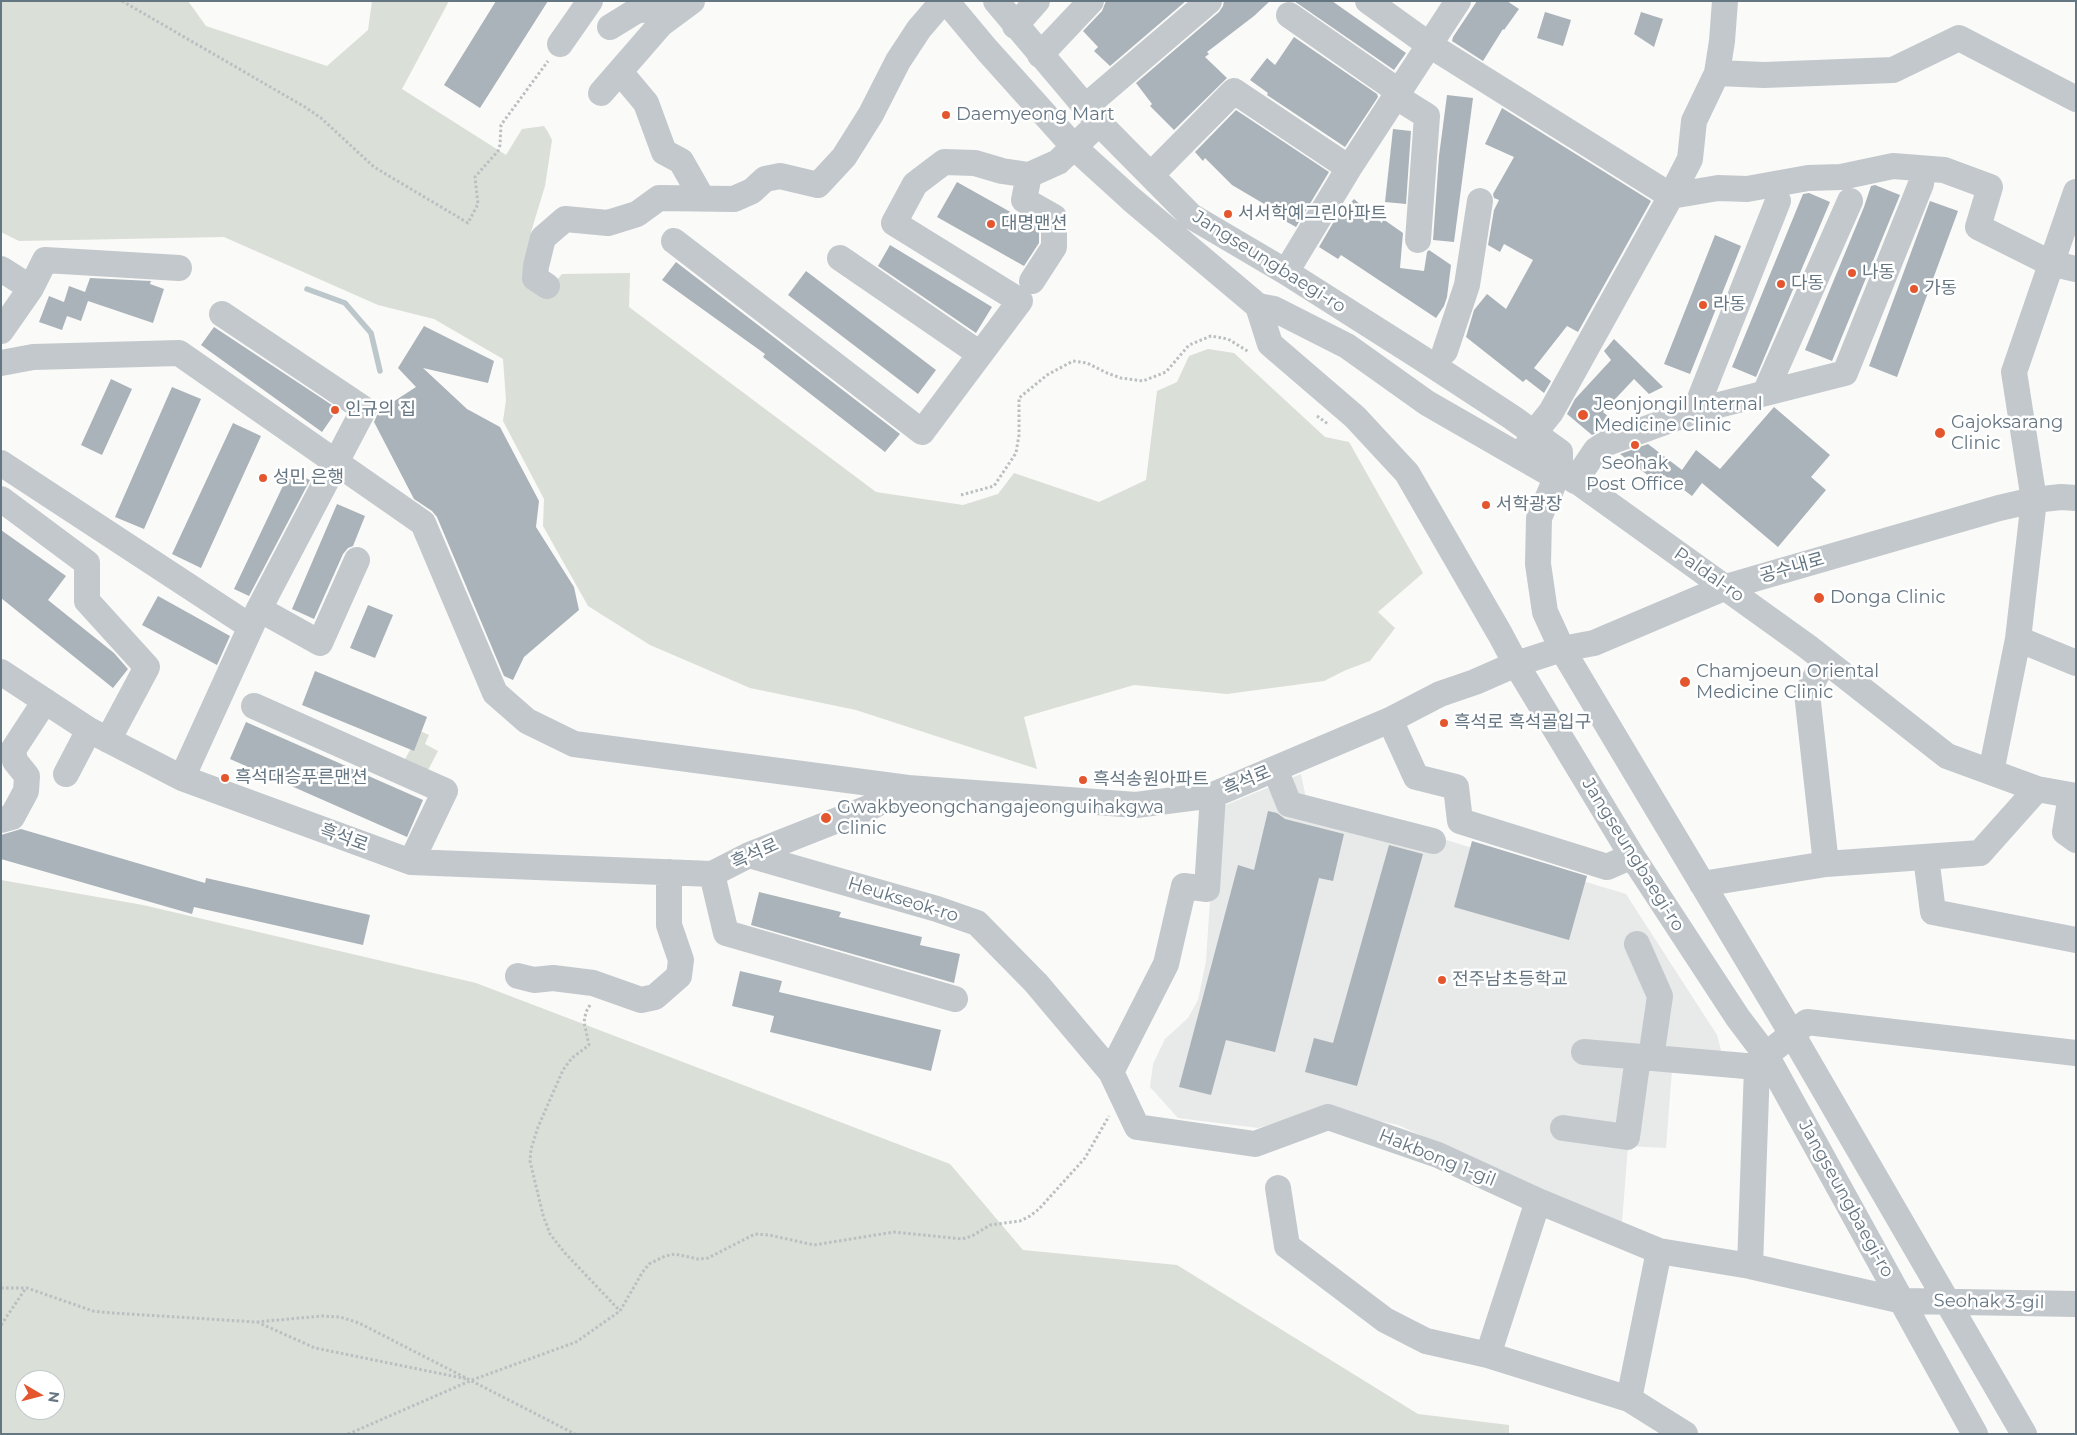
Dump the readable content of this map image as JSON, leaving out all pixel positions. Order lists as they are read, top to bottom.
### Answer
{
  "streets": {
    "street": [
      "Jangseungbaegi-ro",
      "공수내로",
      "Paldal-ro",
      "흑석로",
      "Heukseok-ro",
      "Hakbong 1-gil",
      "Seohak 3-gil"
    ]
  },
  "crossings": [
    ["Jangseungbaegi-ro", "공수내로"],
    ["Jangseungbaegi-ro", "Paldal-ro"],
    ["Jangseungbaegi-ro", "흑석로"],
    ["Jangseungbaegi-ro", "Hakbong 1-gil"],
    ["Jangseungbaegi-ro", "Seohak 3-gil"],
    ["공수내로", "Paldal-ro"],
    ["공수내로", "흑석로"],
    ["흑석로", "Heukseok-ro"],
    ["Heukseok-ro", "Hakbong 1-gil"],
    ["Hakbong 1-gil", "Seohak 3-gil"]
  ],
  "places": [
    "Daemyeong Mart",
    "서서학예그린아파트",
    "대명맨션",
    "나동",
    "다동",
    "가동",
    "라동",
    "인규의 집",
    "Jeonjongil Internal Medicine Clinic",
    "Gajoksarang Clinic",
    "Seohak Post Office",
    "성민 은행",
    "서학광장",
    "Donga Clinic",
    "Chamjoeun Oriental Medicine Clinic",
    "흑석로 흑석골입구",
    "흑석대승푸른맨션",
    "흑석송원아파트",
    "Gwakbyeongchangajeonguihakgwa Clinic",
    "전주남초등학교"
  ],
  "north": "right"
}
